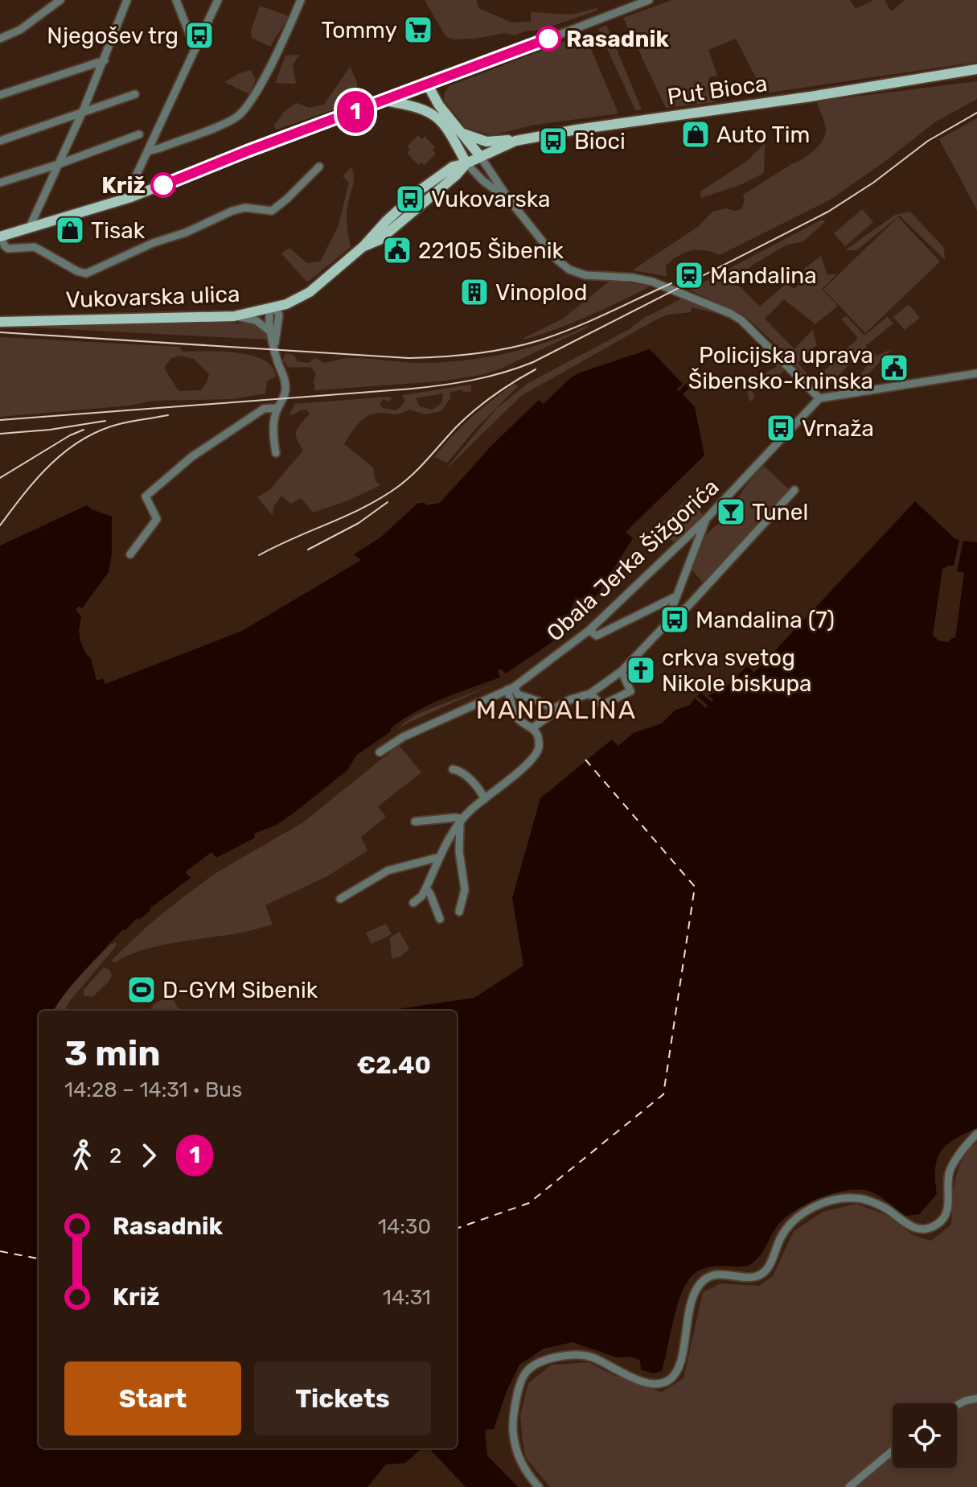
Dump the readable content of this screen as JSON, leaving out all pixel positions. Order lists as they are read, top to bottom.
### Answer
{
  "streets": {
    "main road": ["Put Bioca", "Vukovarska ulica"],
    "street": ["Obala Jerka Šižgorića"]
  },
  "crossings": [
    ["Put Bioca", "Vukovarska ulica"]
  ],
  "districts": ["MANDALINA"],
  "places": {
    "supermarket": ["Tommy"],
    "bus stop": [
      "Njegošev trg",
      "Bioci",
      "Vukovarska",
      "Vrnaža",
      "Mandalina (7)"
    ],
    "other": ["Rasadnik", "Križ"],
    "shop": ["Auto Tim", "Tisak"],
    "public building": ["22105 Šibenik", "Policijska uprava Šibensko-kninska"],
    "station": ["Mandalina"],
    "building": ["Vinoplod"],
    "bar": ["Tunel"],
    "church": ["crkva svetog Nikole biskupa"],
    "sports": ["D-GYM Sibenik"]
  },
  "lines": ["bus line 1"],
  "page": {
    "on_map": "1",
    "heading": ["3 min", "14:28 – 14:31 · Bus", "€2.40"],
    "legs": ["2", "1"],
    "list": [
      {
        "name": "Rasadnik",
        "value": "14:30"
      },
      {
        "name": "Križ",
        "value": "14:31"
      }
    ],
    "buttons": ["Start", "Tickets"]
  }
}
